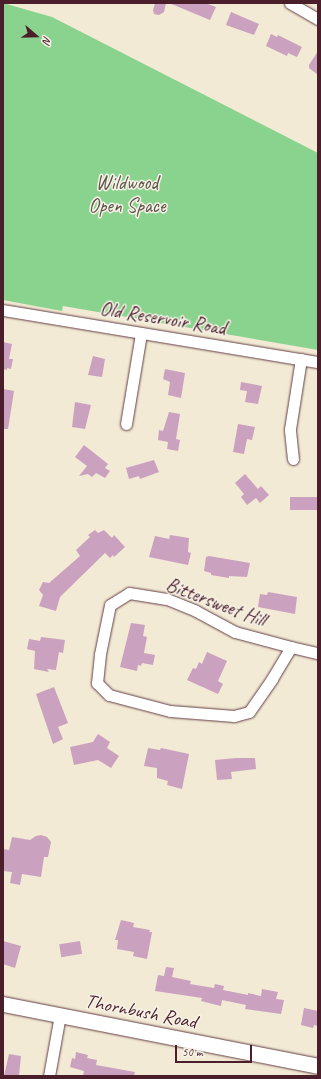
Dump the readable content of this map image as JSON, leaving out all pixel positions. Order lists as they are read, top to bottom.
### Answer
{
  "streets": {
    "main road": ["Thornbush Road"],
    "street": ["Old Reservoir Road", "Bittersweet Hill"]
  },
  "parks": ["Wildwood Open Space"],
  "scale_bar": "50 m",
  "north": "right"
}
